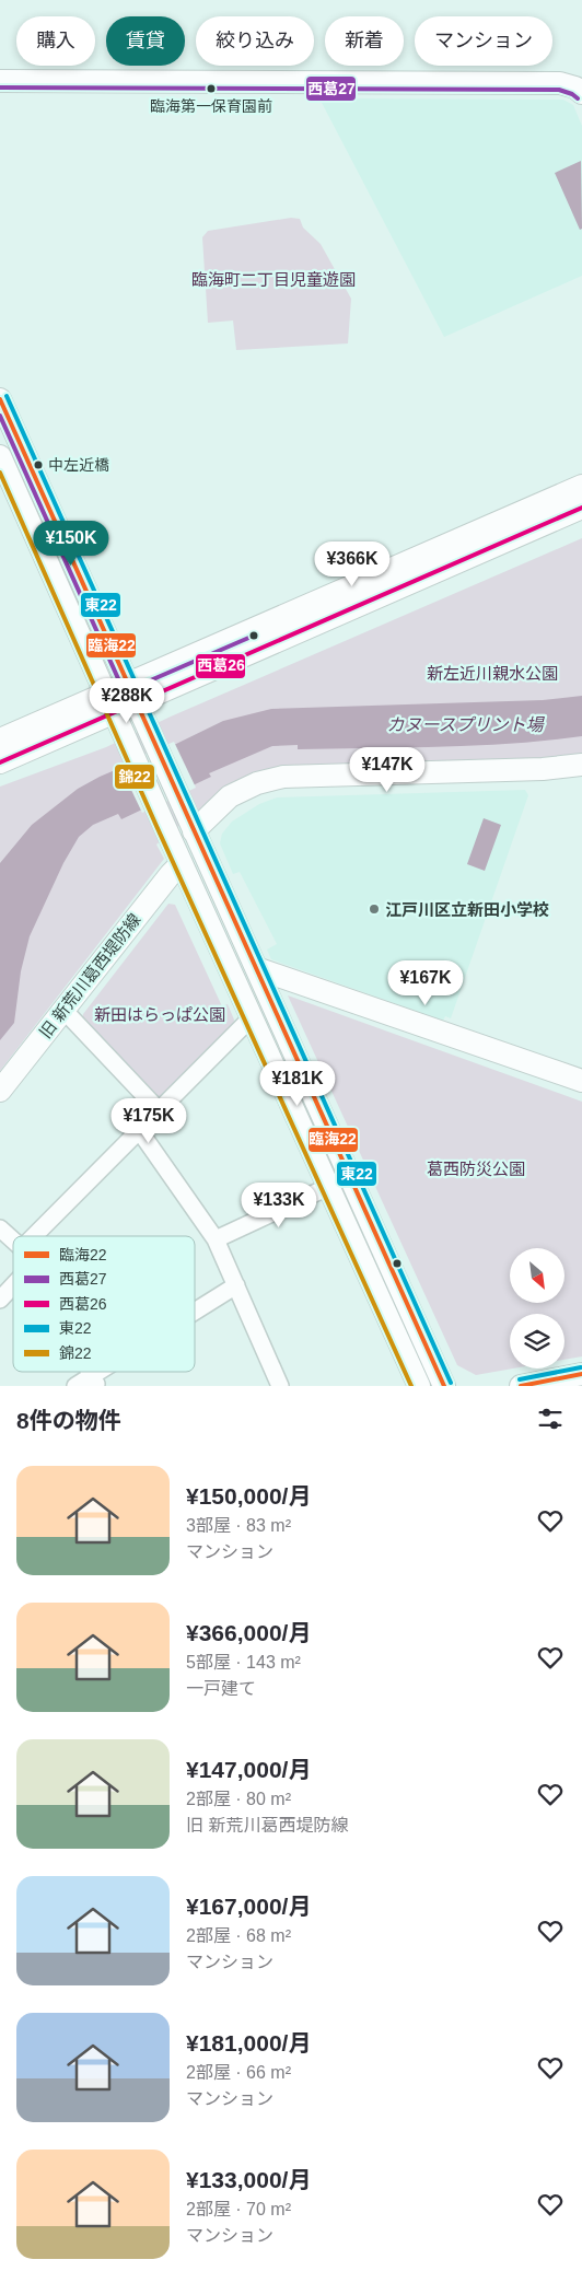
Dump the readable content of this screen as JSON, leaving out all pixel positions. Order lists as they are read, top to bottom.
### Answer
{
  "streets": {
    "street": ["旧 新荒川葛西堤防線"]
  },
  "water": ["カヌースプリント場"],
  "parks": [
    "臨海町二丁目児童遊園",
    "新左近川親水公園",
    "新田はらっぱ公園",
    "葛西防災公園"
  ],
  "places": ["臨海第一保育園前", "中左近橋", "江戸川区立新田小学校"],
  "lines": [
    "transit line 西葛27",
    "transit line 東22",
    "transit line 臨海22",
    "transit line 錦22",
    "transit line 西葛26"
  ],
  "legend": [
    "臨海22",
    "西葛27",
    "西葛26",
    "東22",
    "錦22"
  ],
  "north": "bottom right",
  "page": {
    "chip": [
      "購入",
      "賃貸",
      "絞り込み",
      "新着",
      "マンション"
    ],
    "price": [
      "¥150K",
      "¥366K",
      "¥288K",
      "¥147K",
      "¥167K",
      "¥181K",
      "¥175K",
      "¥133K"
    ],
    "heading": "8件の物件",
    "list": [
      {
        "name": "¥150,000/月",
        "note": "3部屋 · 83 m² · マンション"
      },
      {
        "name": "¥366,000/月",
        "note": "5部屋 · 143 m² · 一戸建て"
      },
      {
        "name": "¥147,000/月",
        "note": "2部屋 · 80 m² · 旧 新荒川葛西堤防線"
      },
      {
        "name": "¥167,000/月",
        "note": "2部屋 · 68 m² · マンション"
      },
      {
        "name": "¥181,000/月",
        "note": "2部屋 · 66 m² · マンション"
      },
      {
        "name": "¥133,000/月",
        "note": "2部屋 · 70 m² · マンション"
      }
    ]
  }
}
